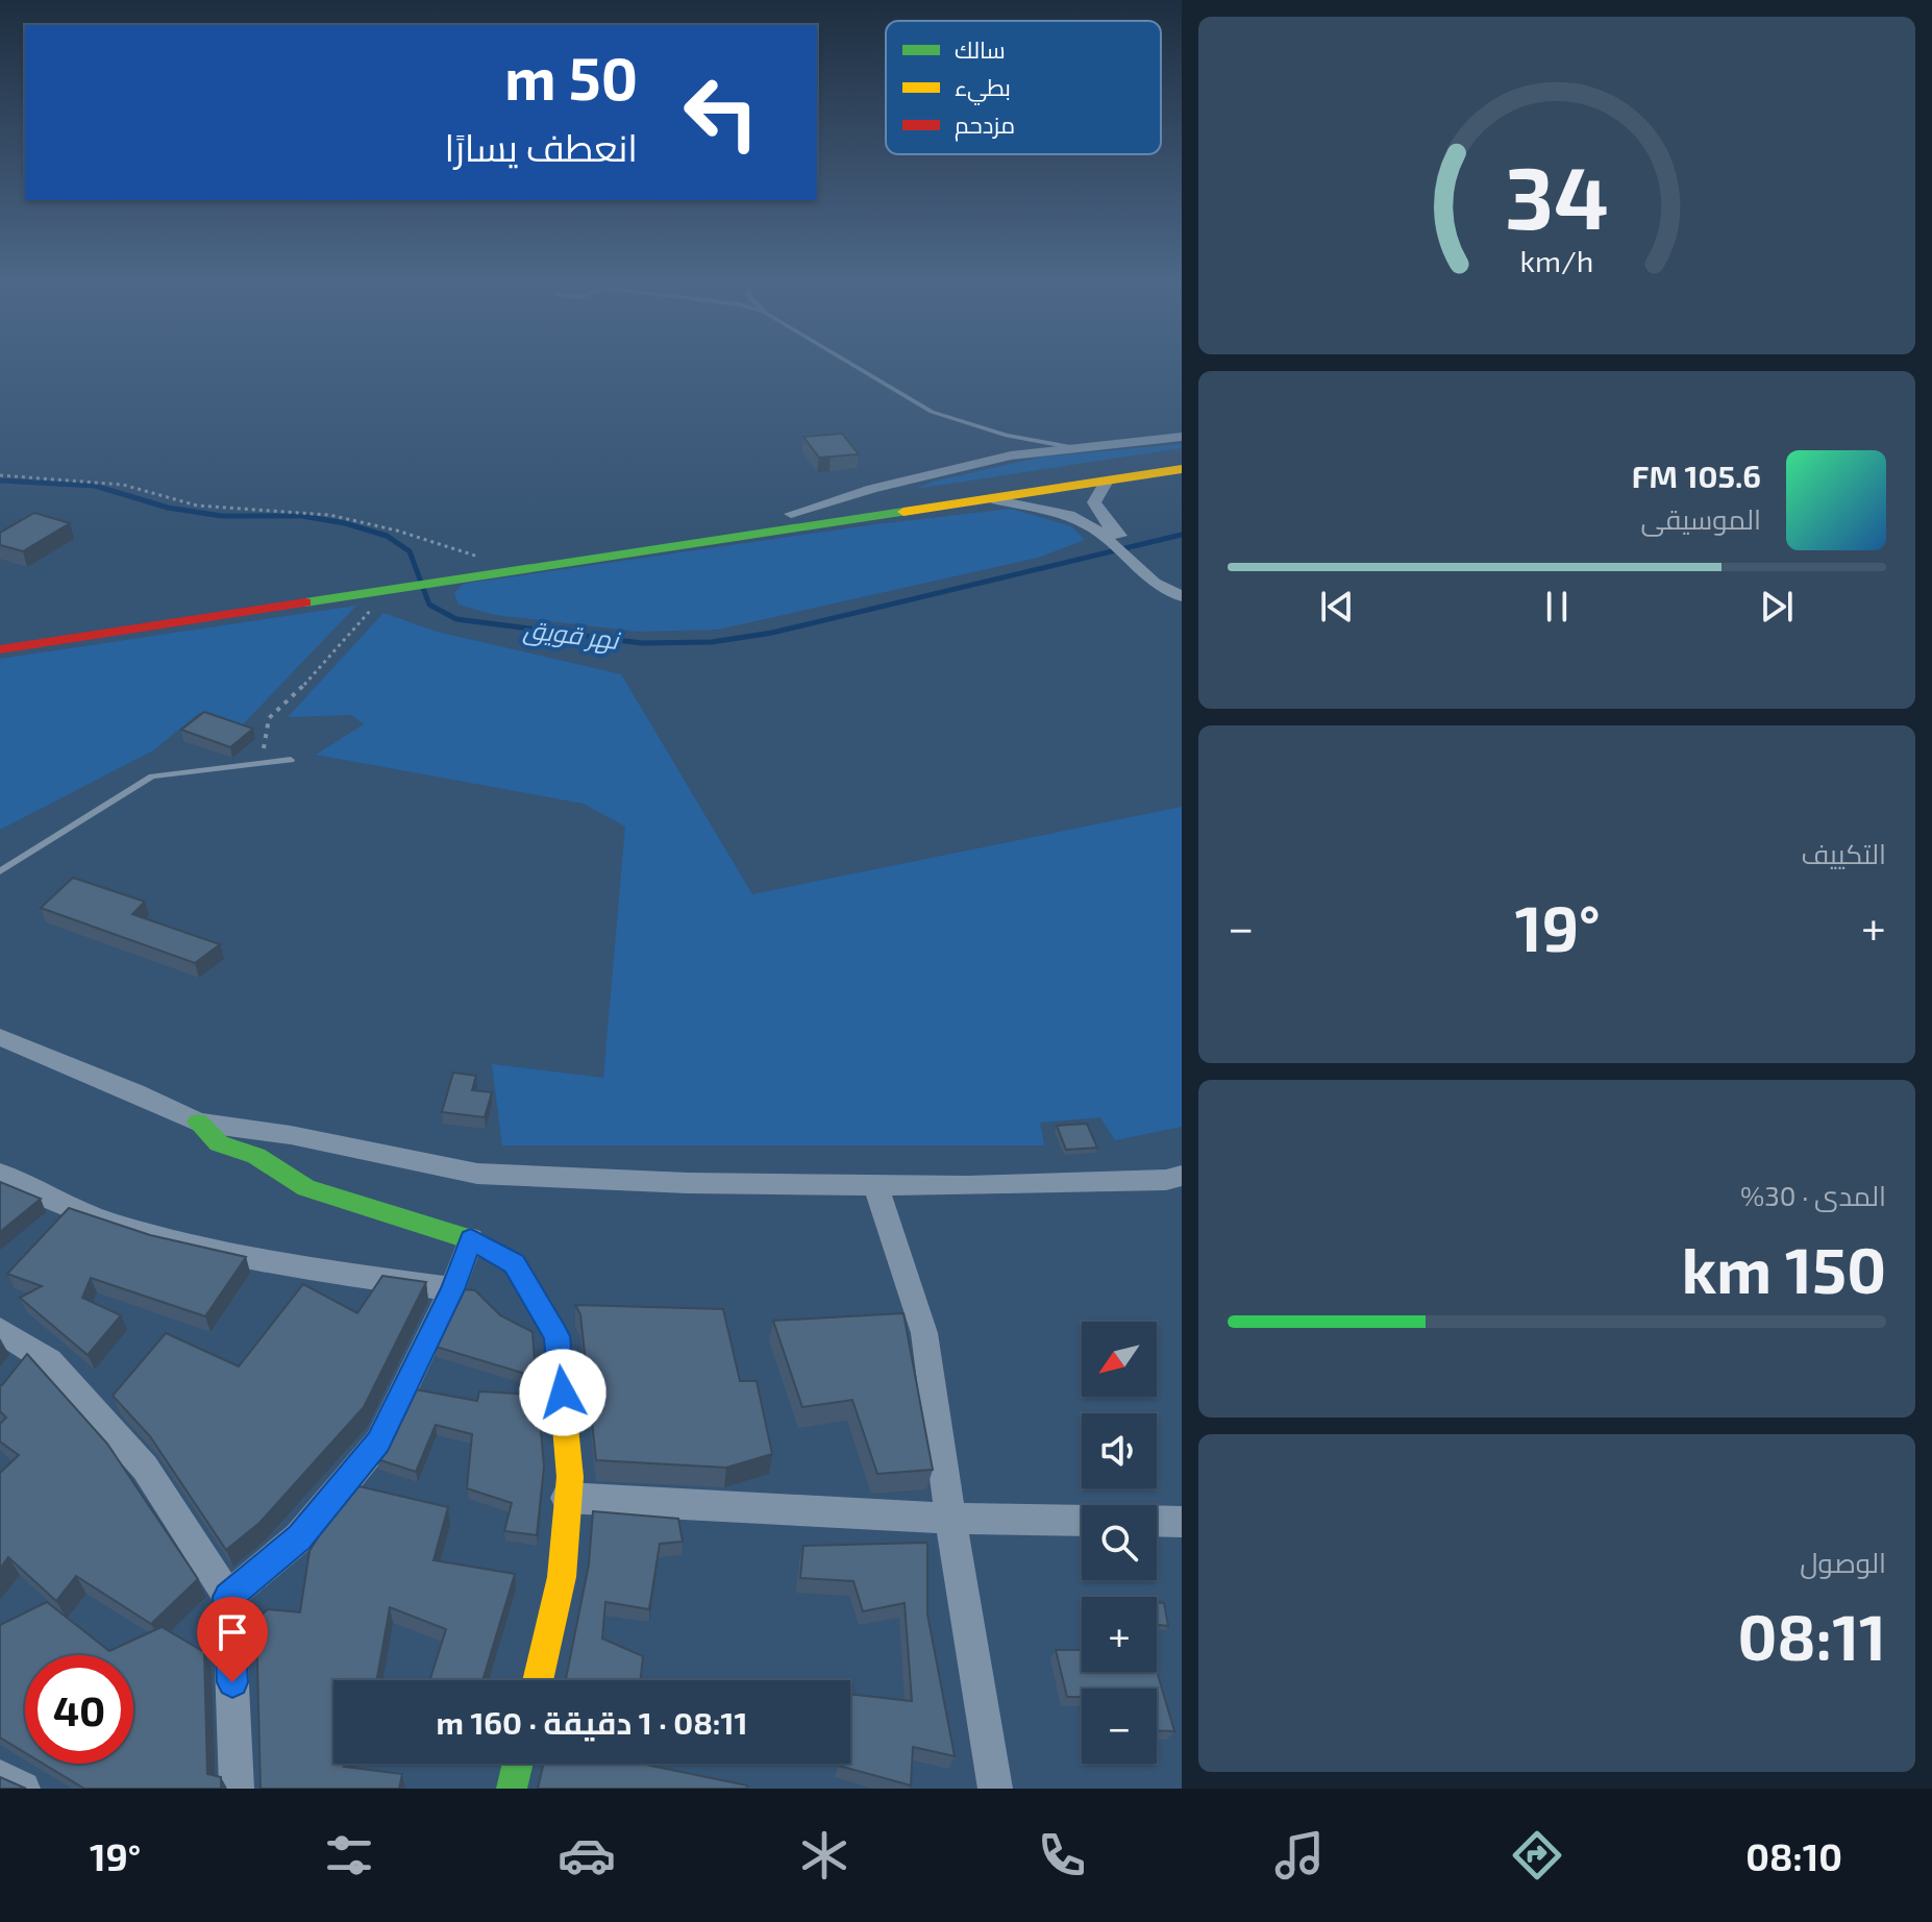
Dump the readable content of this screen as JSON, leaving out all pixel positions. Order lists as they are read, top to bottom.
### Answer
{
  "water": ["نهر قويق"],
  "legend": ["سالك", "بطيء", "مزدحم"],
  "north": "bottom left",
  "page": {
    "turn": ["50 m", "انعطف يسارًا"],
    "song": ["105.6 FM", "الموسيقى"],
    "tile": [
      "التكييف",
      ["المدى · 30%", "150 km"],
      ["الوصول", "08:11"]
    ],
    "heat": ["−", "19°", "+"],
    "map_buttons": ["+", "−"],
    "limit": "40",
    "trip": "08:11 · 1 دقيقة · 160 m",
    "tabs": ["08:10", "19°"],
    "gauge": ["34", "km/h"]
  }
}
